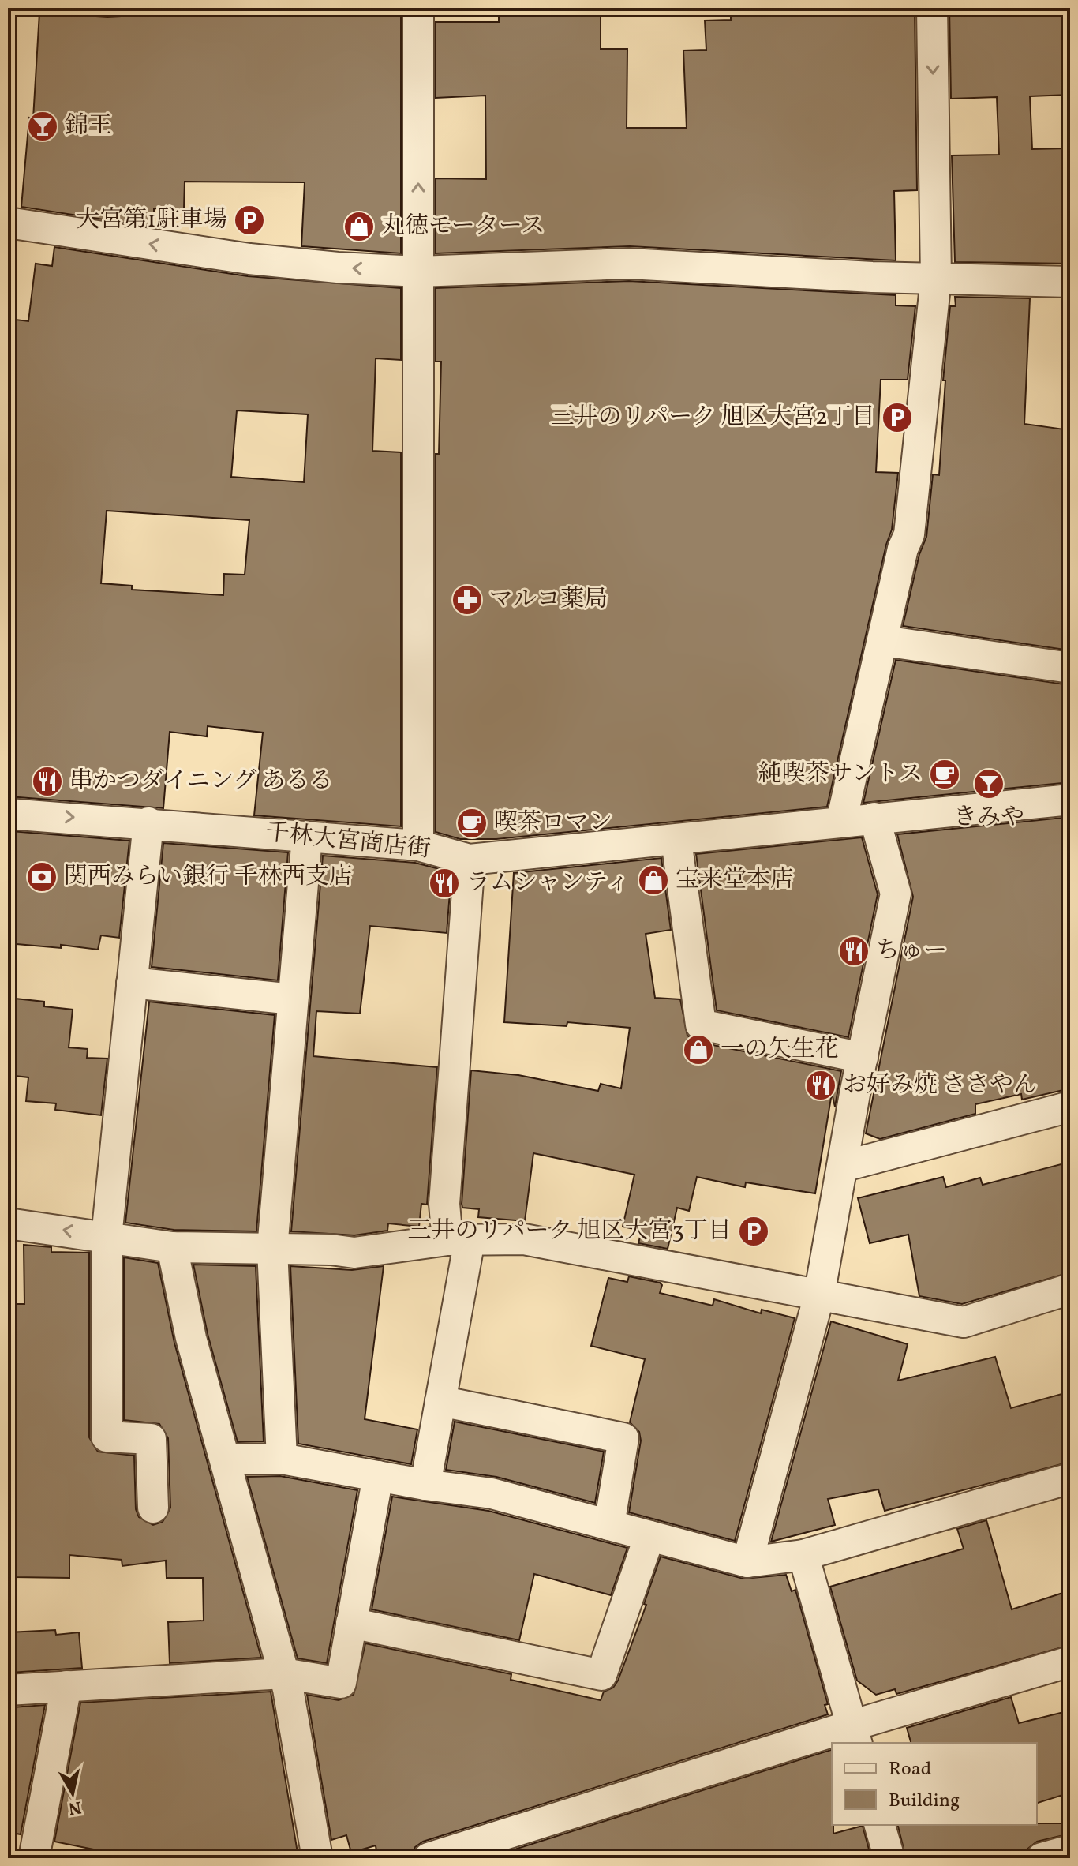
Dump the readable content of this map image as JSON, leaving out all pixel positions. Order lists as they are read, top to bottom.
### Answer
{
  "streets": {
    "street": ["千林大宮商店街"]
  },
  "places": {
    "bar": ["錦王", "きみや"],
    "parking": ["大宮第1駐車場", "三井のリパーク 旭区大宮2丁目", "三井のリパーク 旭区大宮3丁目"],
    "shop": ["丸徳モータース", "宝来堂本店", "一の矢生花"],
    "pharmacy": ["マルコ薬局"],
    "cafe": ["純喫茶サントス", "喫茶ロマン"],
    "restaurant": [
      "串かつダイニング あるる",
      "ラムシャンティ",
      "ちゅー",
      "お好み焼 ささやん"
    ],
    "bank": ["関西みらい銀行 千林西支店"]
  },
  "legend": ["Road", "Building"],
  "north": "bottom"
}
